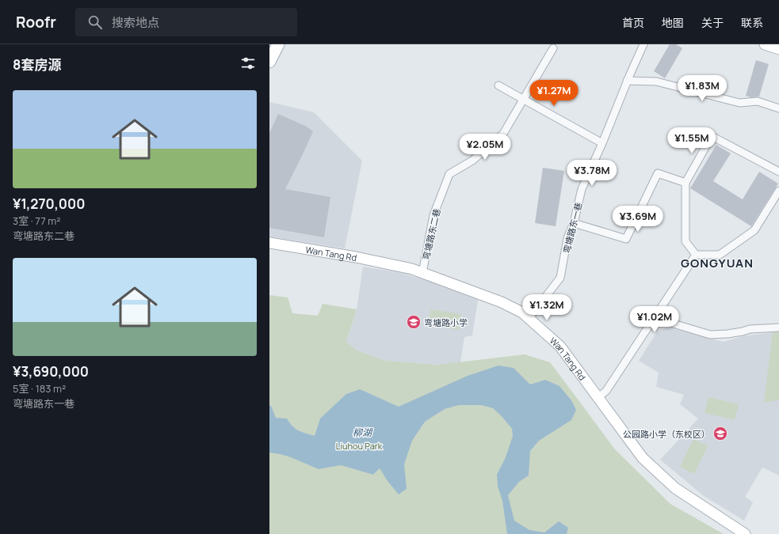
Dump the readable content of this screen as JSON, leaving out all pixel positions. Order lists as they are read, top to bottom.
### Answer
{
  "streets": {
    "street": ["弯塘路东一巷", "弯塘路东二巷", "Wan Tang Rd"]
  },
  "crossings": [
    ["弯塘路东一巷", "Wan Tang Rd"],
    ["弯塘路东二巷", "Wan Tang Rd"]
  ],
  "districts": ["GONGYUAN"],
  "water": ["柳湖"],
  "parks": ["Liuhou Park"],
  "places": {
    "school or university": ["弯塘路小学", "公园路小学（东校区）"]
  },
  "page": {
    "header": "Roofr",
    "search": "搜索地点",
    "nav": [
      "首页",
      "地图",
      "关于",
      "联系"
    ],
    "heading": "8套房源",
    "price": [
      "¥1.83M",
      "¥1.27M",
      "¥1.55M",
      "¥2.05M",
      "¥3.78M",
      "¥3.69M",
      "¥1.32M",
      "¥1.02M"
    ],
    "list": [
      {
        "name": "¥1,270,000",
        "note": "3室 · 77 m² · 弯塘路东二巷"
      },
      {
        "name": "¥3,690,000",
        "note": "5室 · 183 m² · 弯塘路东一巷"
      }
    ]
  }
}
